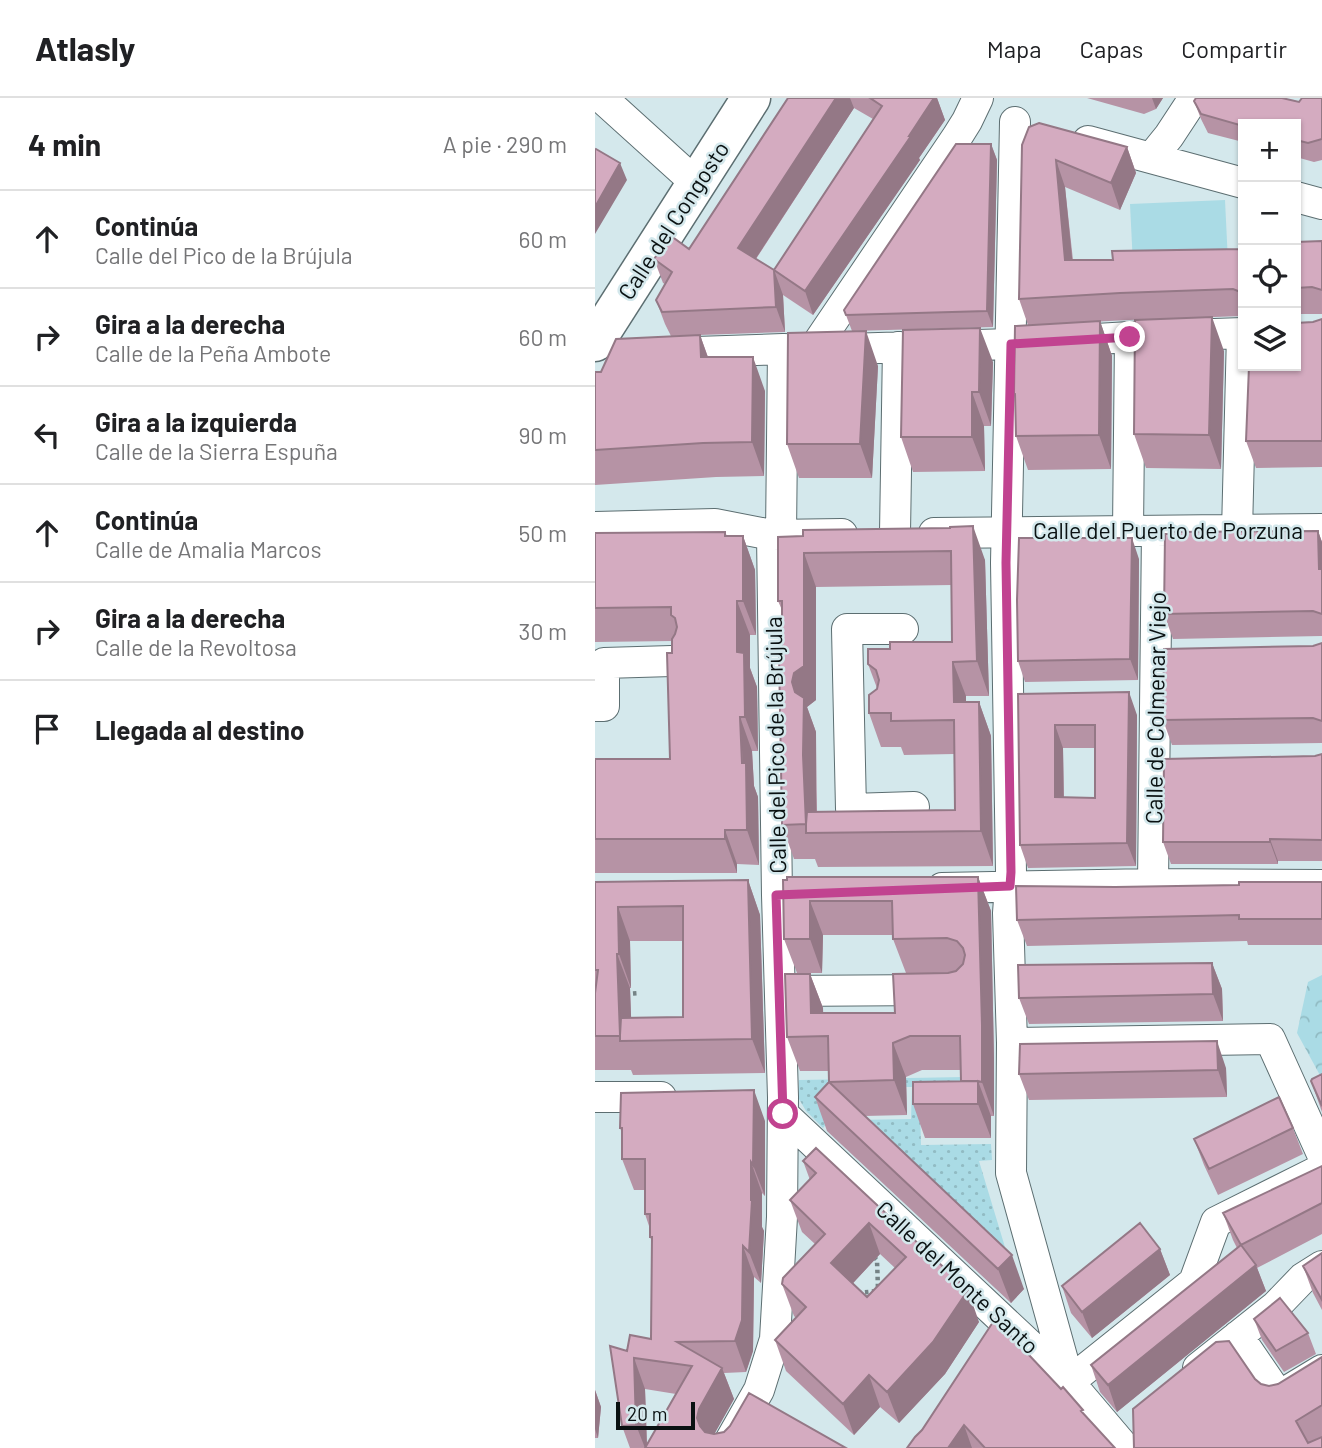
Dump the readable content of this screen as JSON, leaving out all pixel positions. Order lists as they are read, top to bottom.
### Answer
{
  "streets": {
    "street": [
      "Calle del Congosto",
      "Calle del Puerto de Porzuna",
      "Calle de Colmenar Viejo",
      "Calle del Pico de la Brújula",
      "Calle del Monte Santo"
    ]
  },
  "crossings": [
    ["Calle del Puerto de Porzuna", "Calle de Colmenar Viejo"],
    ["Calle del Puerto de Porzuna", "Calle del Pico de la Brújula"],
    ["Calle del Pico de la Brújula", "Calle del Monte Santo"]
  ],
  "scale_bar": "20 m",
  "page": {
    "header": "Atlasly",
    "nav": ["Mapa", "Capas", "Compartir"],
    "heading": ["4 min", "A pie · 290 m"],
    "map_buttons": ["+", "−"],
    "list": [
      ["Continúa", "Calle del Pico de la Brújula", "60 m"],
      ["Gira a la derecha", "Calle de la Peña Ambote", "60 m"],
      ["Gira a la izquierda", "Calle de la Sierra Espuña", "90 m"],
      ["Continúa", "Calle de Amalia Marcos", "50 m"],
      ["Gira a la derecha", "Calle de la Revoltosa", "30 m"],
      "Llegada al destino"
    ],
    "scale": "20 m"
  }
}
